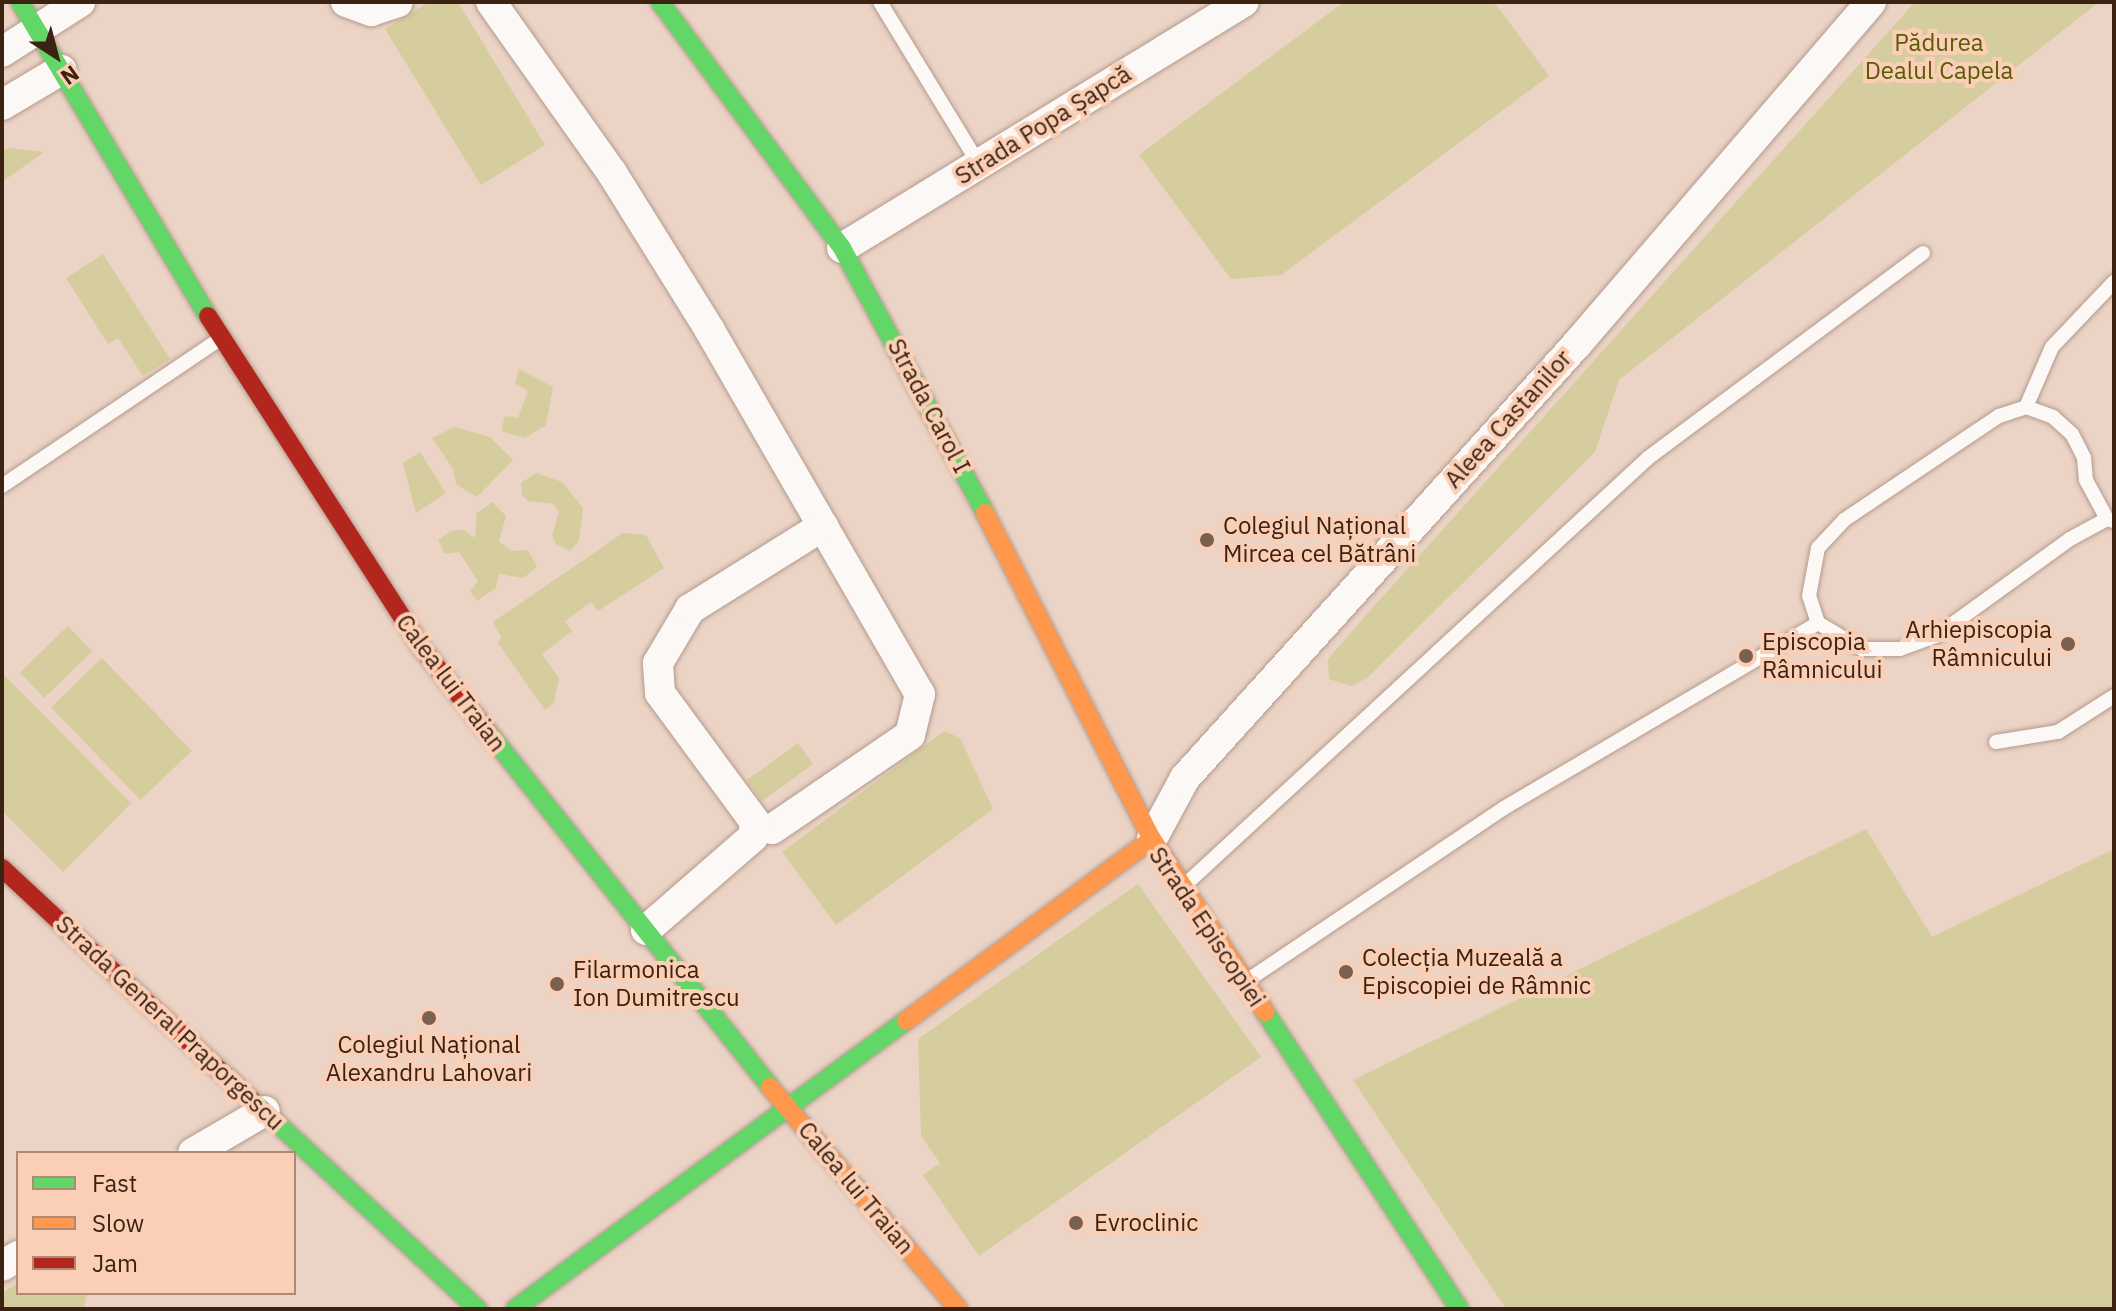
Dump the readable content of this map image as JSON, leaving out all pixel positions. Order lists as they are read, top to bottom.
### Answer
{
  "streets": {
    "street": [
      "Strada Popa Șapcă",
      "Strada Carol I",
      "Aleea Castanilor",
      "Calea lui Traian",
      "Strada Episcopiei",
      "Strada General Praporgescu"
    ]
  },
  "crossings": [
    ["Strada Popa Șapcă", "Strada Carol I"],
    ["Strada Carol I", "Aleea Castanilor"],
    ["Strada Carol I", "Strada Episcopiei"],
    ["Aleea Castanilor", "Strada Episcopiei"],
    ["Calea lui Traian", "Strada Episcopiei"]
  ],
  "parks": ["Pădurea Dealul Capela"],
  "places": [
    "Colegiul Național Mircea cel Bătrâni",
    "Arhiepiscopia Râmnicului",
    "Episcopia Râmnicului",
    "Colecția Muzeală a Episcopiei de Râmnic",
    "Filarmonica Ion Dumitrescu",
    "Colegiul Național Alexandru Lahovari",
    "Evroclinic"
  ],
  "legend": ["Fast", "Slow", "Jam"],
  "north": "bottom right"
}
